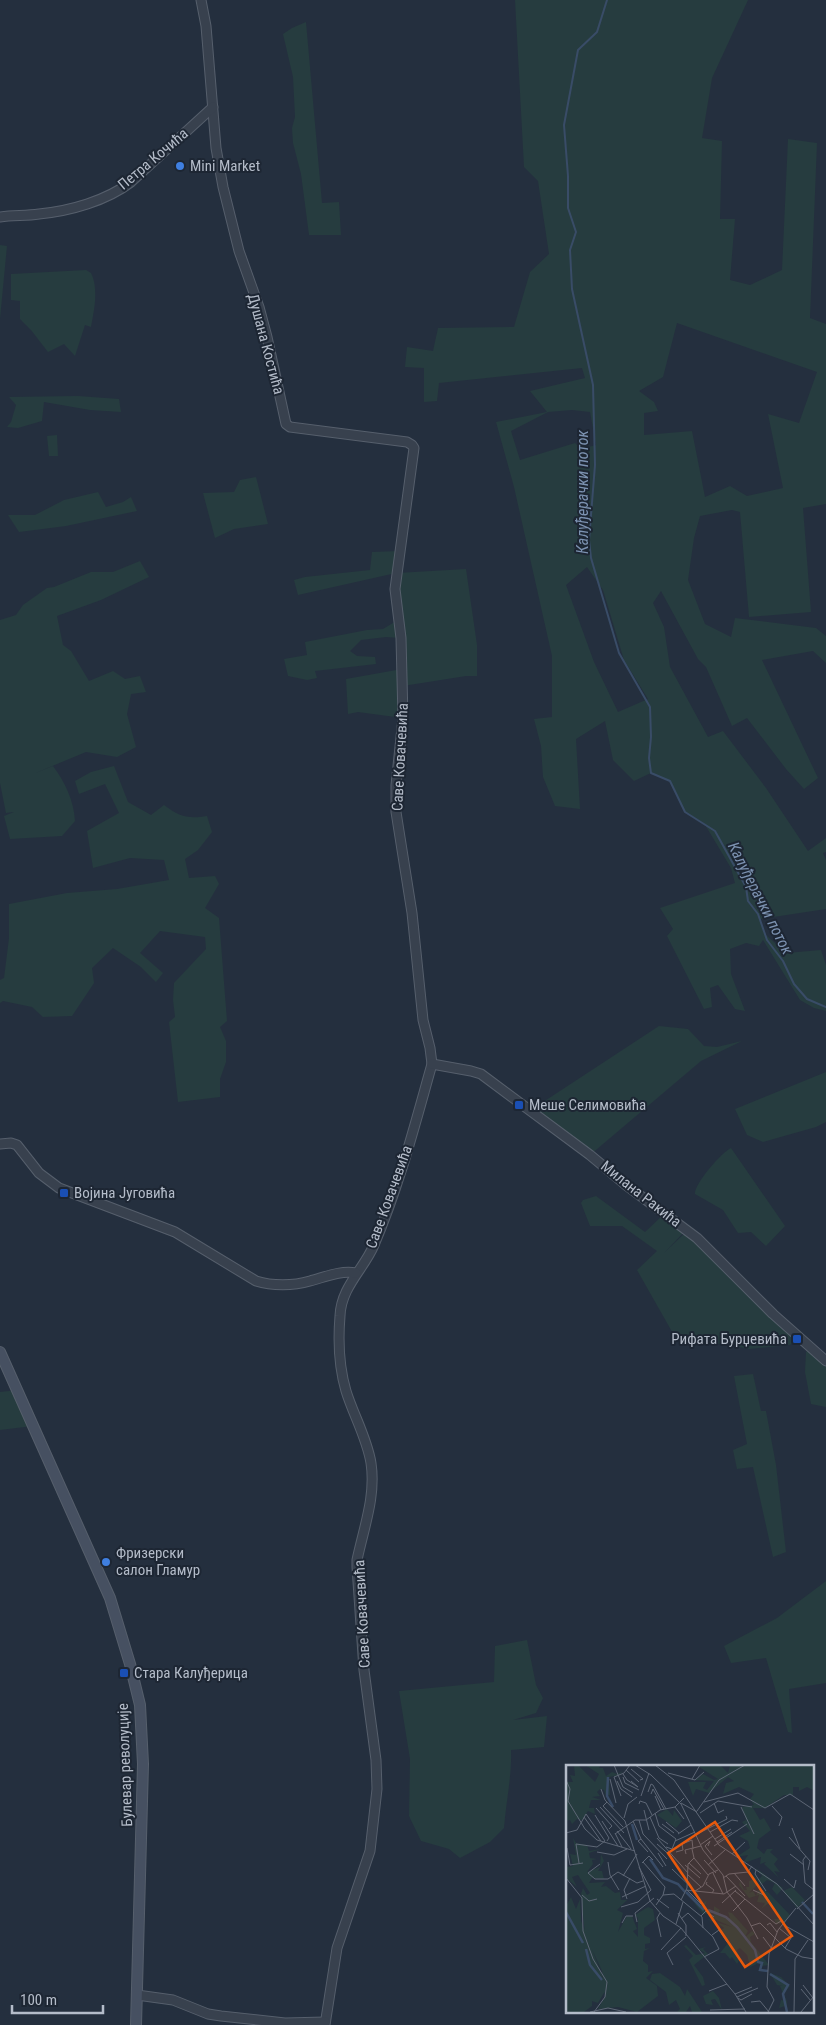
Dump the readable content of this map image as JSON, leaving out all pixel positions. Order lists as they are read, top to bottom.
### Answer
{
  "streets": {
    "main road": ["Булевар револуције"],
    "street": [
      "Петра Кочића",
      "Душана Костића",
      "Саве Ковачевића",
      "Милана Ракића"
    ]
  },
  "crossings": [
    ["Петра Кочића", "Душана Костића"],
    ["Душана Костића", "Саве Ковачевића"],
    ["Саве Ковачевића", "Милана Ракића"]
  ],
  "water": ["Калуђерачки поток"],
  "places": {
    "other": ["Mini Market", "Фризерски салон Гламур"],
    "transit": [
      "Меше Селимовића",
      "Војина Југовића",
      "Рифата Бурџевића",
      "Стара Калуђерица"
    ]
  },
  "scale_bar": "100 m"
}
